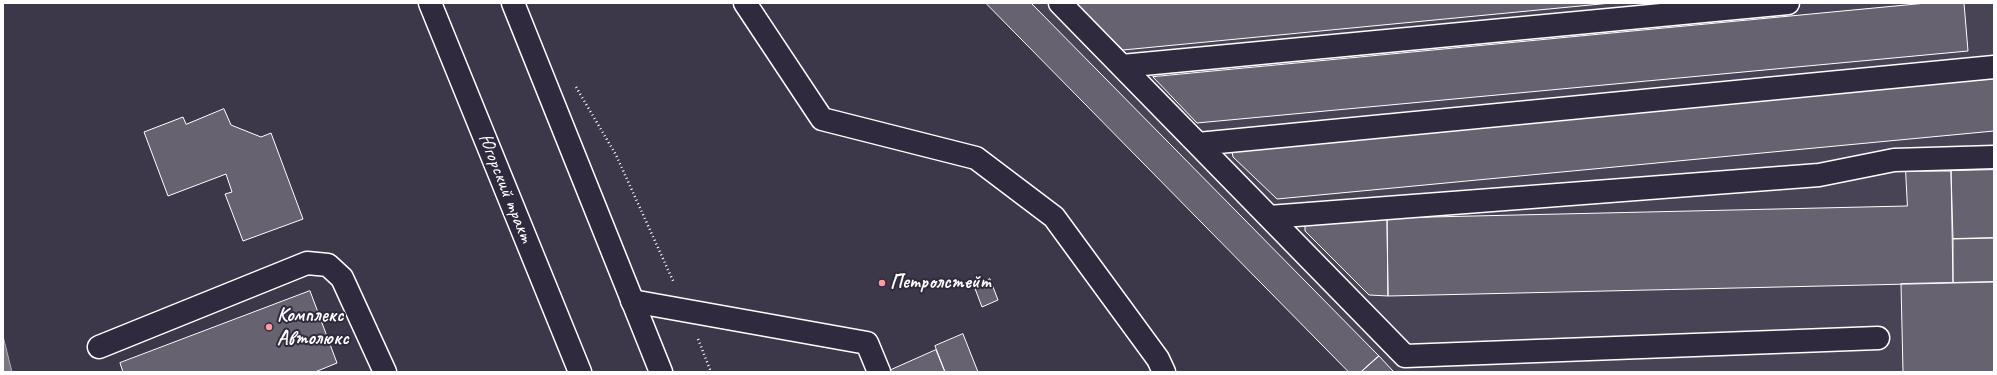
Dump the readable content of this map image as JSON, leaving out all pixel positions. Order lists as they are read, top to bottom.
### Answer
{
  "streets": {
    "main road": ["Югорский тракт"]
  },
  "places": ["Петролстейт", "Комплекс Автолюкс"]
}
